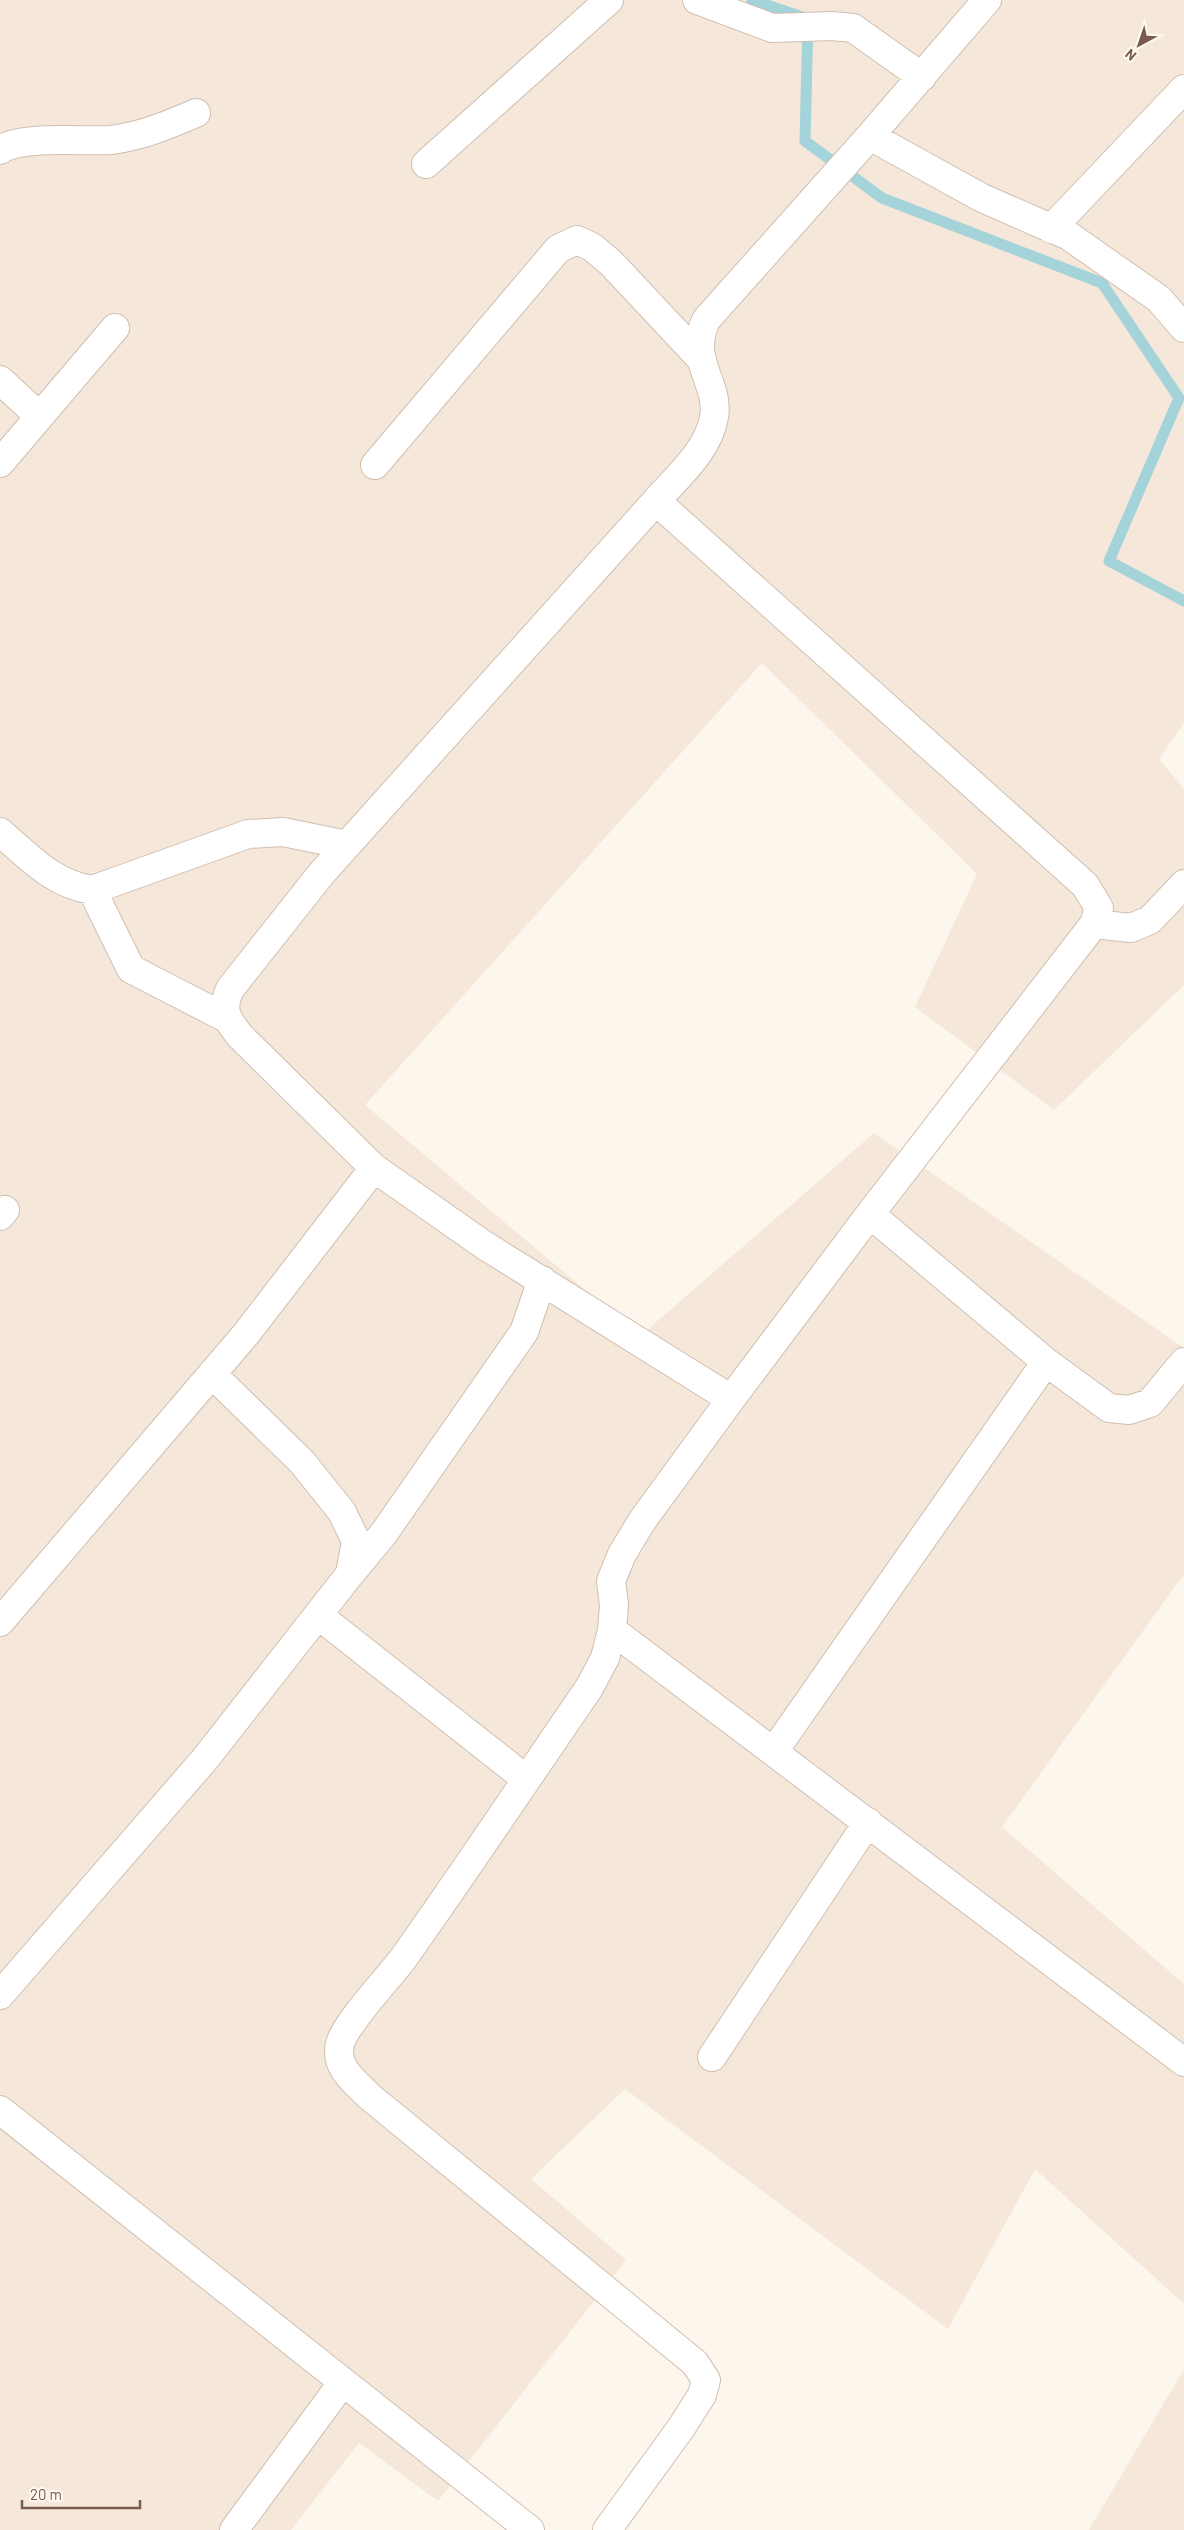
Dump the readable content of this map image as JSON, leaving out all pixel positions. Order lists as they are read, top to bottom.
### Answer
{
  "scale_bar": "20 m",
  "north": "bottom left"
}
